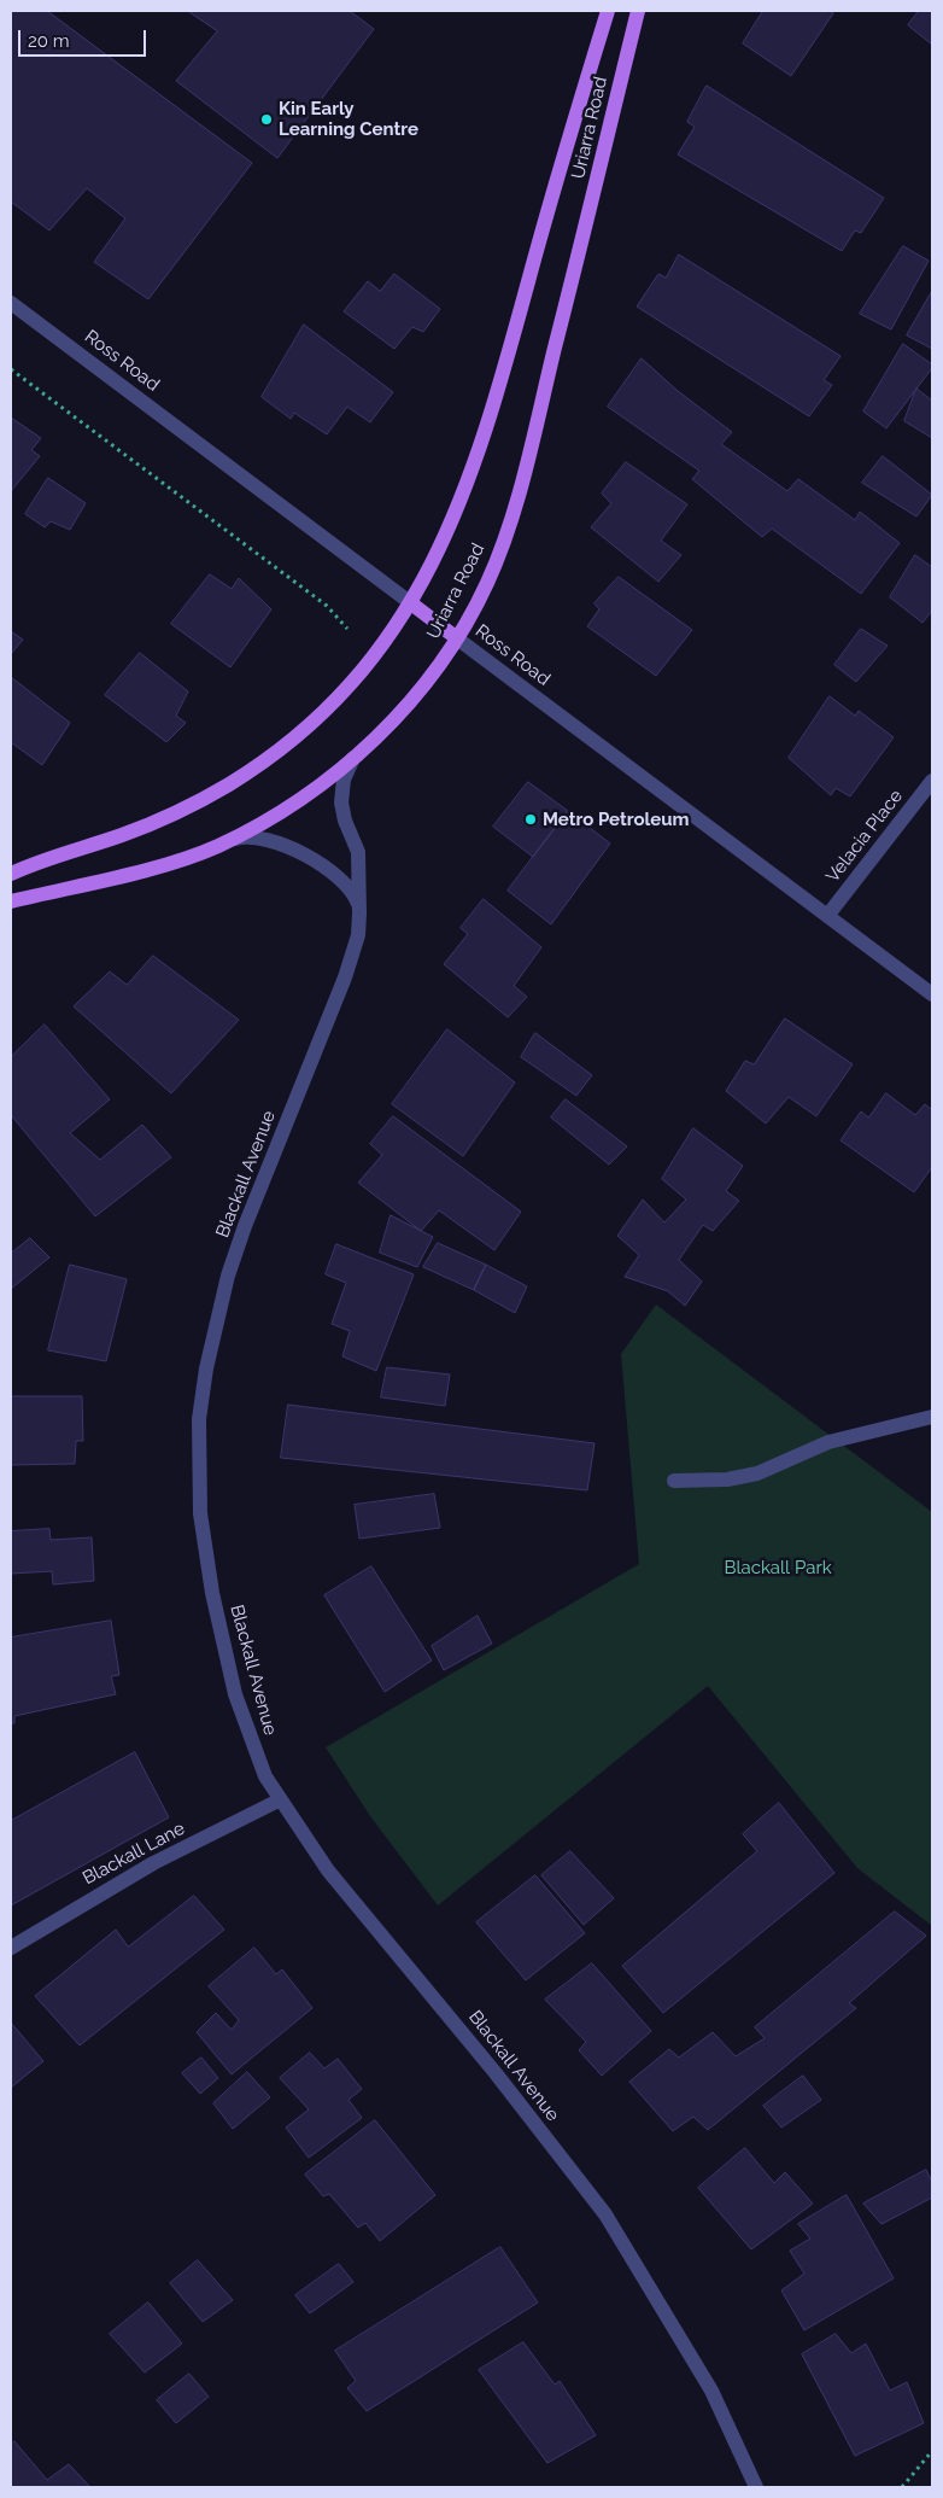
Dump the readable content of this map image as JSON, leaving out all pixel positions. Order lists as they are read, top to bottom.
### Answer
{
  "streets": {
    "main road": ["Uriarra Road", "Ross Road"],
    "street": ["Velacia Place", "Blackall Avenue", "Blackall Lane"]
  },
  "crossings": [
    ["Uriarra Road", "Ross Road"],
    ["Uriarra Road", "Blackall Avenue"],
    ["Ross Road", "Velacia Place"],
    ["Blackall Avenue", "Blackall Lane"]
  ],
  "parks": ["Blackall Park"],
  "places": ["Kin Early Learning Centre", "Metro Petroleum"],
  "scale_bar": "20 m"
}
